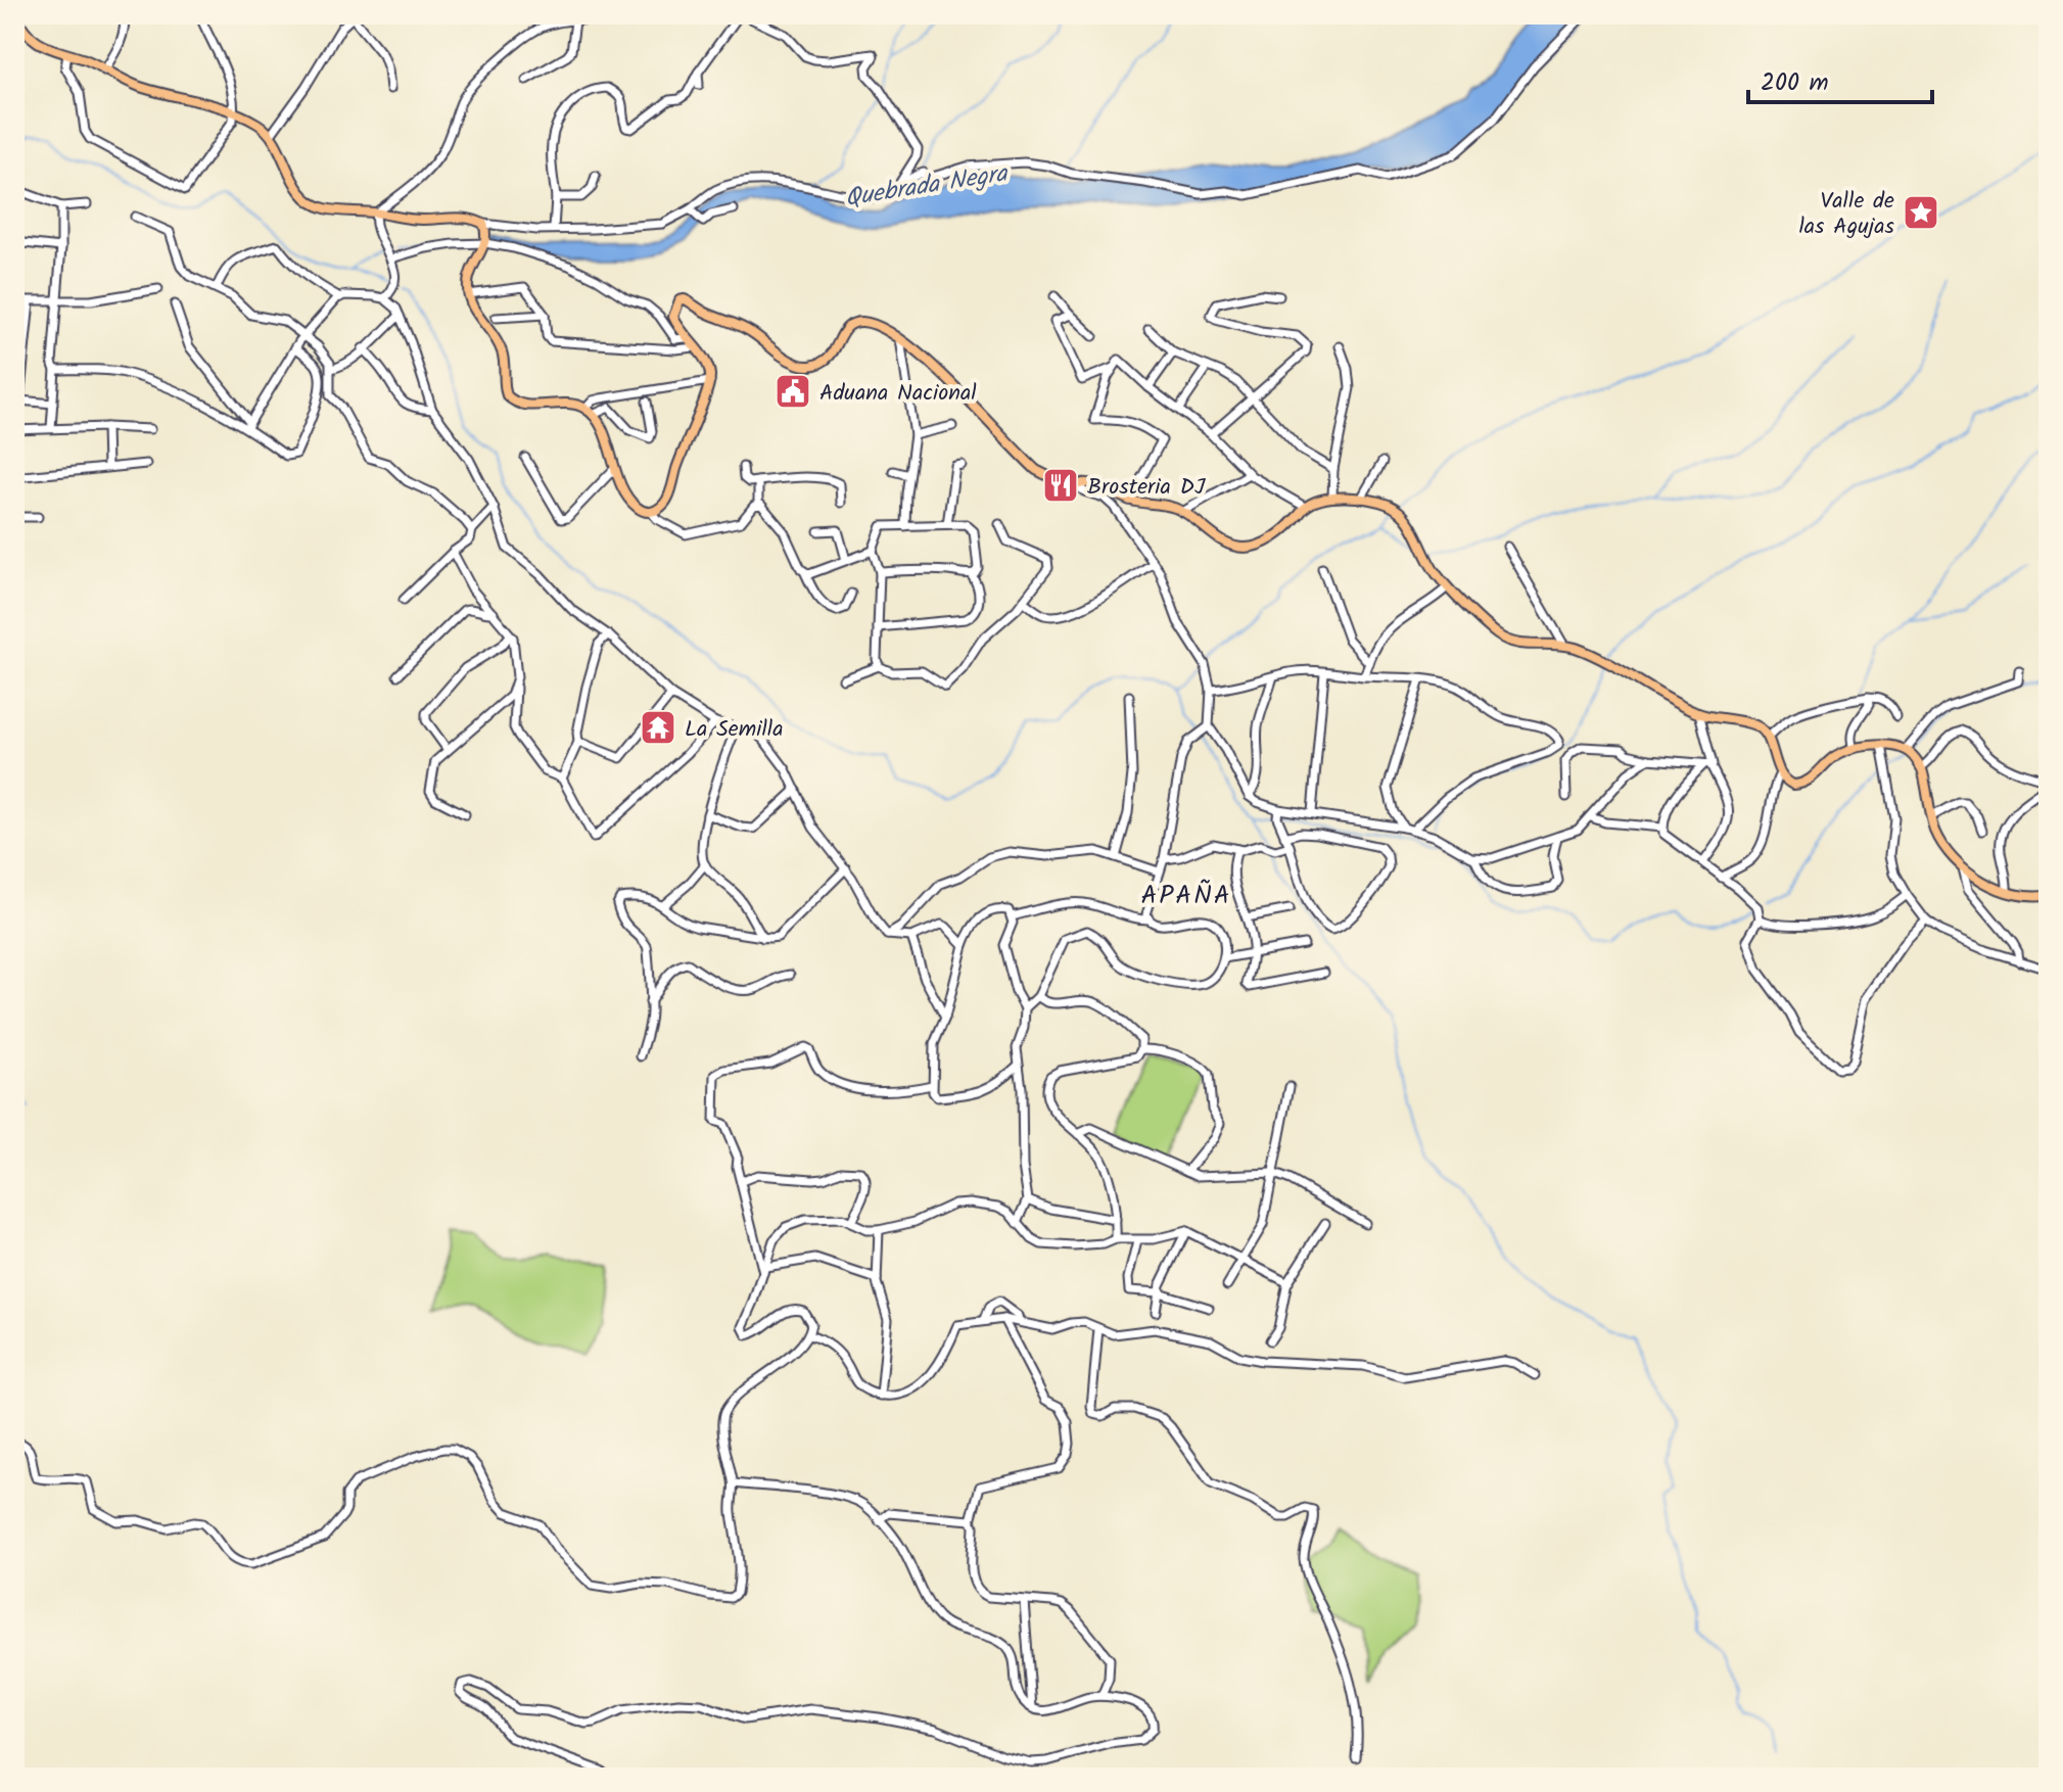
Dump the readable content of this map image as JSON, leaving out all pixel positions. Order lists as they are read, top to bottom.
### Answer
{
  "districts": ["APAÑA"],
  "water": ["Quebrada Negra"],
  "places": {
    "place": ["Valle de las Agujas"],
    "public building": ["Aduana Nacional"],
    "restaurant": ["Brosteria DJ"],
    "temple": ["La Semilla"]
  },
  "scale_bar": "200 m"
}
